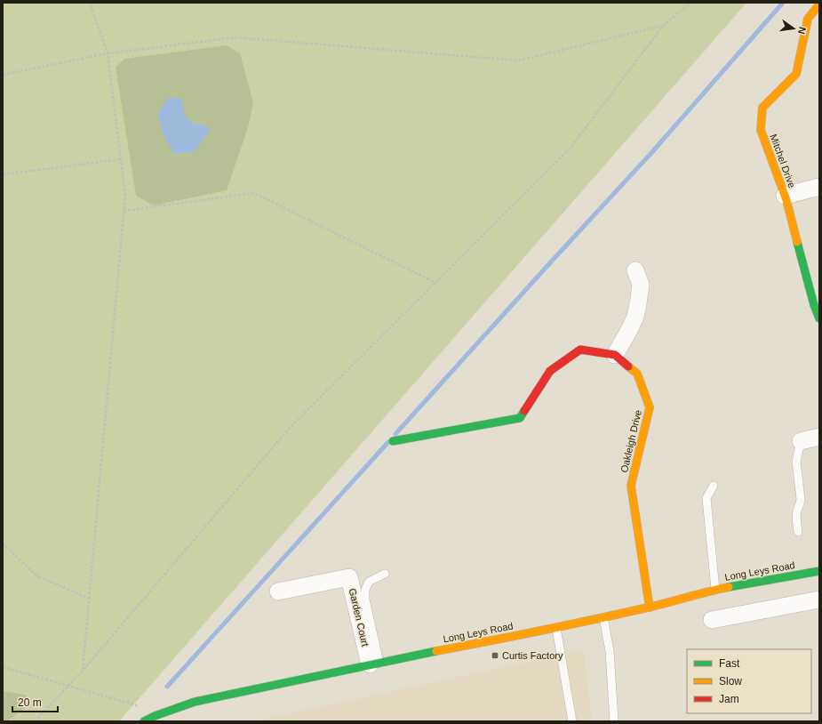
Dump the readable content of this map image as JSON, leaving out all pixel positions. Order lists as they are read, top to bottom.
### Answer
{
  "streets": {
    "street": [
      "Mitchel Drive",
      "Oakleigh Drive",
      "Long Leys Road",
      "Garden Court"
    ]
  },
  "crossings": [
    ["Oakleigh Drive", "Long Leys Road"],
    ["Long Leys Road", "Garden Court"]
  ],
  "places": {
    "transit": ["Curtis Factory"]
  },
  "legend": ["Fast", "Slow", "Jam"],
  "scale_bar": "20 m",
  "north": "right"
}
